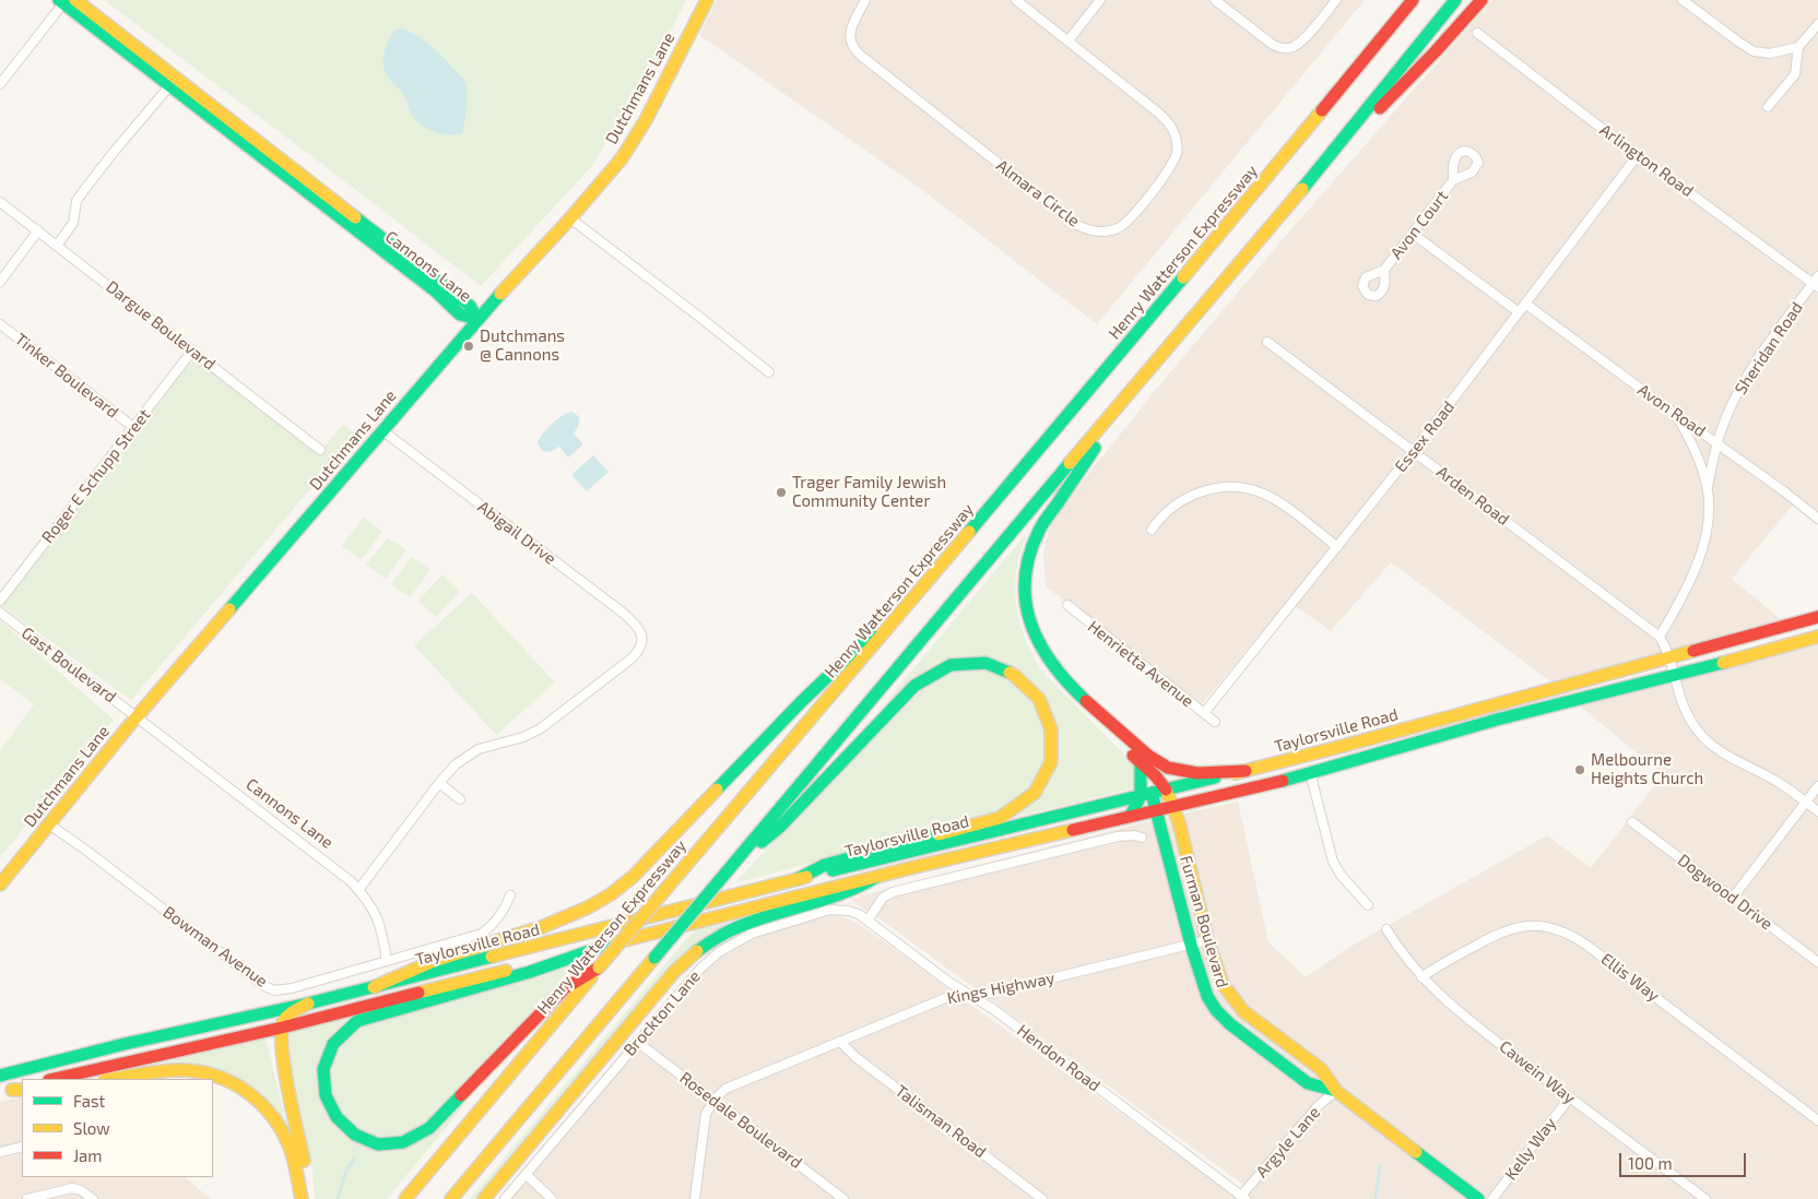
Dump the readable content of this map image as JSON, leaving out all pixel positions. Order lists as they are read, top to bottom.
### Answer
{
  "streets": {
    "main road": [
      "Dutchmans Lane",
      "Henry Watterson Expressway",
      "Cannons Lane",
      "Taylorsville Road",
      "Furman Boulevard"
    ],
    "street": [
      "Arlington Road",
      "Almara Circle",
      "Avon Court",
      "Dargue Boulevard",
      "Sheridan Road",
      "Tinker Boulevard",
      "Avon Road",
      "Essex Road",
      "Roger E Schupp Street",
      "Arden Road",
      "Abigail Drive",
      "Henrietta Avenue",
      "Gast Boulevard",
      "Dogwood Drive",
      "Bowman Avenue",
      "Ellis Way",
      "Kings Highway",
      "Brockton Lane",
      "Hendon Road",
      "Cawein Way",
      "Rosedale Boulevard",
      "Talisman Road",
      "Argyle Lane",
      "Kelly Way"
    ]
  },
  "crossings": [
    ["Dutchmans Lane", "Cannons Lane"],
    ["Dutchmans Lane", "Abigail Drive"],
    ["Dutchmans Lane", "Gast Boulevard"],
    ["Dutchmans Lane", "Bowman Avenue"],
    ["Arlington Road", "Sheridan Road"],
    ["Arlington Road", "Essex Road"],
    ["Cannons Lane", "Gast Boulevard"],
    ["Cannons Lane", "Bowman Avenue"],
    ["Dargue Boulevard", "Roger E Schupp Street"],
    ["Sheridan Road", "Avon Road"],
    ["Sheridan Road", "Arden Road"],
    ["Tinker Boulevard", "Roger E Schupp Street"],
    ["Avon Road", "Essex Road"],
    ["Essex Road", "Arden Road"],
    ["Essex Road", "Henrietta Avenue"],
    ["Arden Road", "Taylorsville Road"],
    ["Taylorsville Road", "Furman Boulevard"],
    ["Furman Boulevard", "Kings Highway"],
    ["Furman Boulevard", "Argyle Lane"],
    ["Ellis Way", "Cawein Way"],
    ["Kings Highway", "Hendon Road"],
    ["Kings Highway", "Rosedale Boulevard"],
    ["Kings Highway", "Talisman Road"],
    ["Brockton Lane", "Hendon Road"],
    ["Brockton Lane", "Rosedale Boulevard"],
    ["Hendon Road", "Argyle Lane"],
    ["Cawein Way", "Kelly Way"]
  ],
  "places": ["Dutchmans @ Cannons", "Trager Family Jewish Community Center", "Melbourne Heights Church"],
  "legend": ["Fast", "Slow", "Jam"],
  "scale_bar": "100 m"
}
